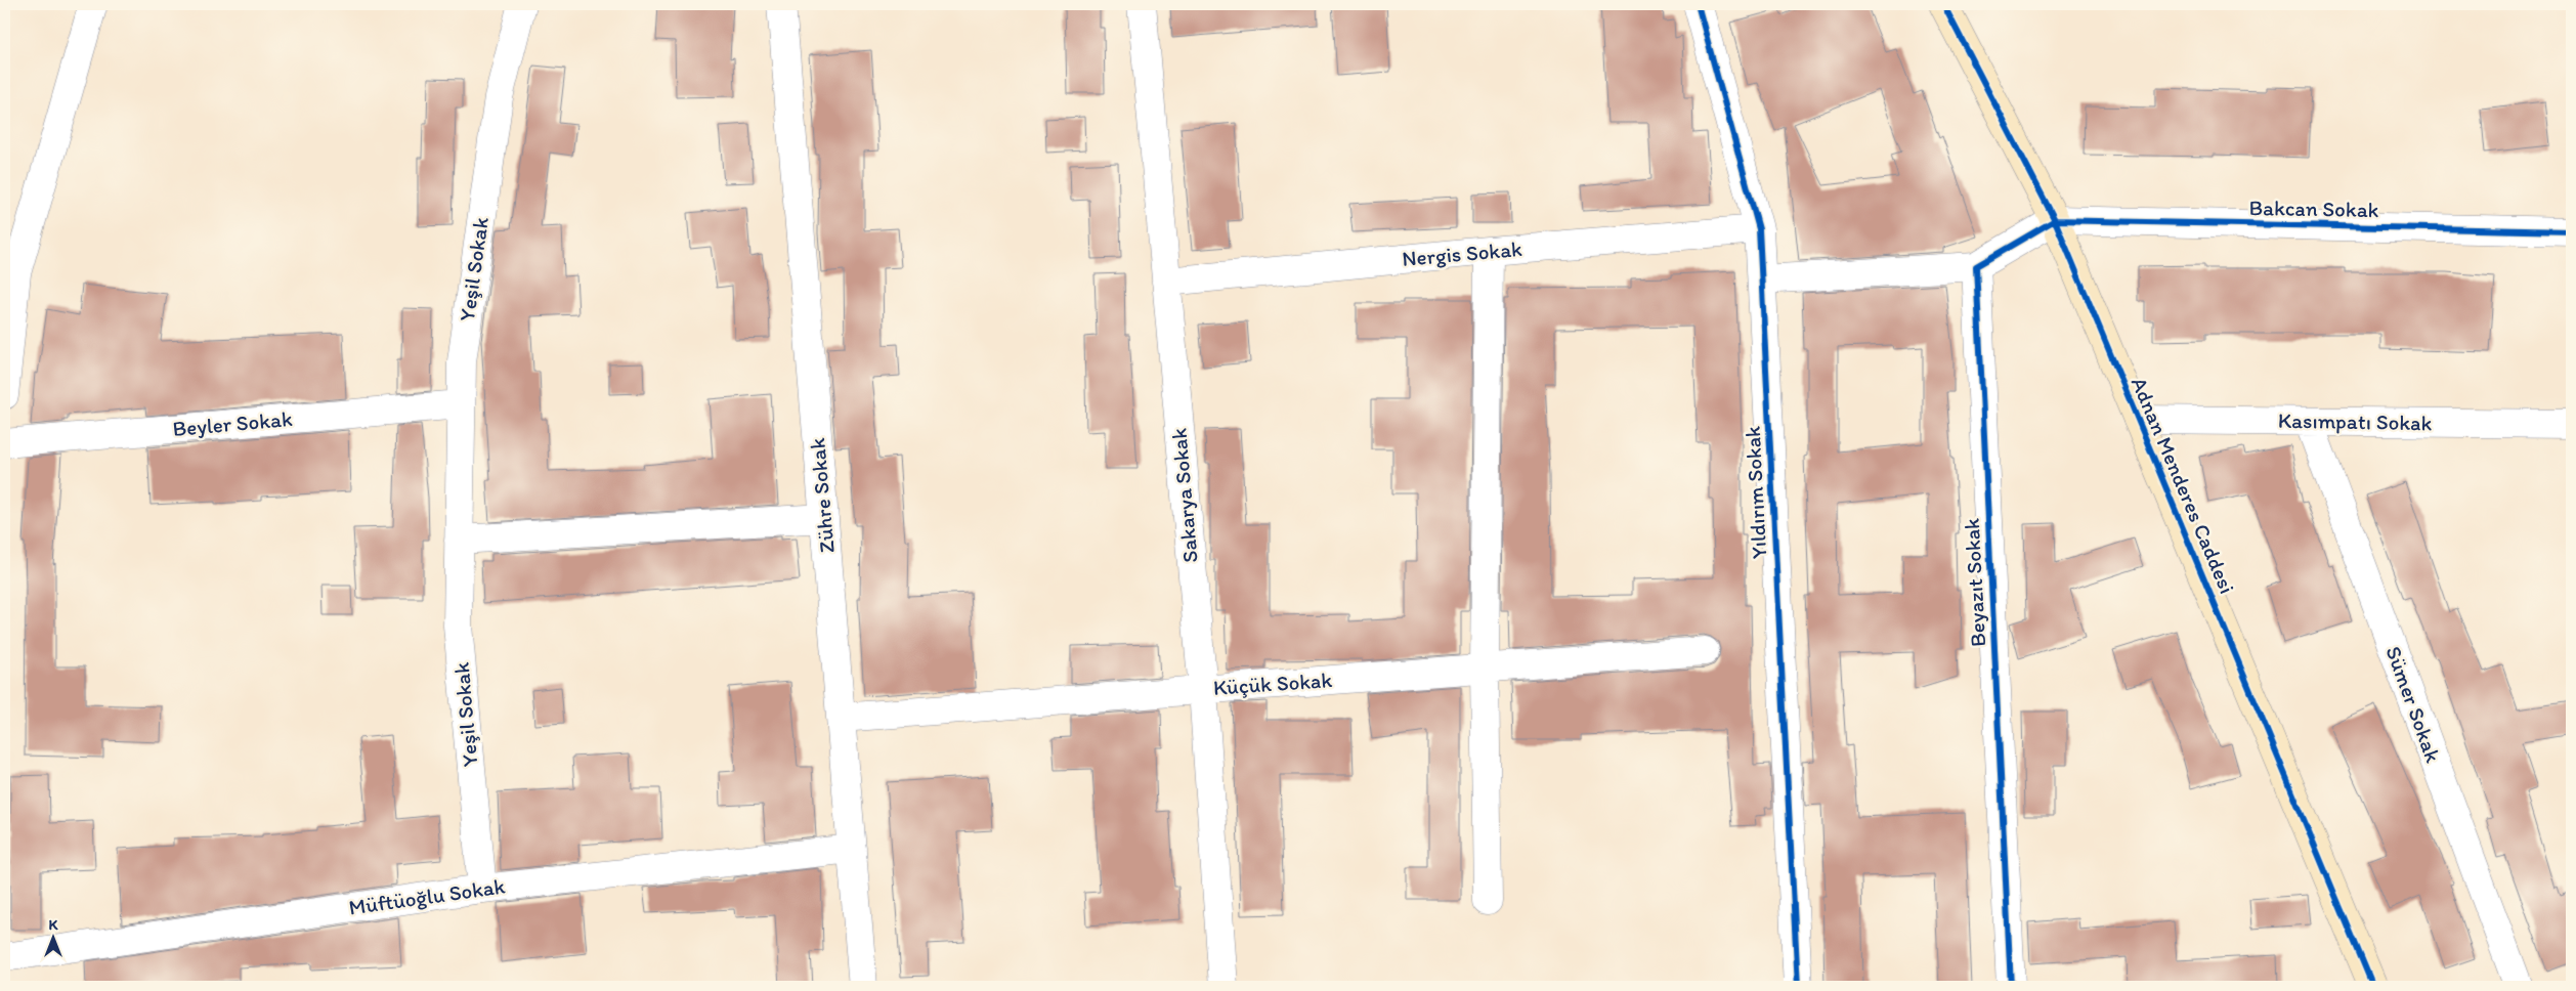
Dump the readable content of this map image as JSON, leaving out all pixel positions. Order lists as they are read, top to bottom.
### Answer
{
  "streets": {
    "street": [
      "Bakcan Sokak",
      "Nergis Sokak",
      "Yeşil Sokak",
      "Kasımpatı Sokak",
      "Beyler Sokak",
      "Adnan Menderes Caddesi",
      "Yıldırım Sokak",
      "Zühre Sokak",
      "Sakarya Sokak",
      "Beyazıt Sokak",
      "Küçük Sokak",
      "Sümer Sokak",
      "Müftüoğlu Sokak"
    ]
  },
  "crossings": [
    ["Bakcan Sokak", "Adnan Menderes Caddesi"],
    ["Nergis Sokak", "Yıldırım Sokak"],
    ["Nergis Sokak", "Sakarya Sokak"],
    ["Yeşil Sokak", "Beyler Sokak"],
    ["Yeşil Sokak", "Müftüoğlu Sokak"],
    ["Kasımpatı Sokak", "Adnan Menderes Caddesi"],
    ["Kasımpatı Sokak", "Sümer Sokak"],
    ["Zühre Sokak", "Küçük Sokak"],
    ["Zühre Sokak", "Müftüoğlu Sokak"],
    ["Sakarya Sokak", "Küçük Sokak"]
  ],
  "north": "top"
}
